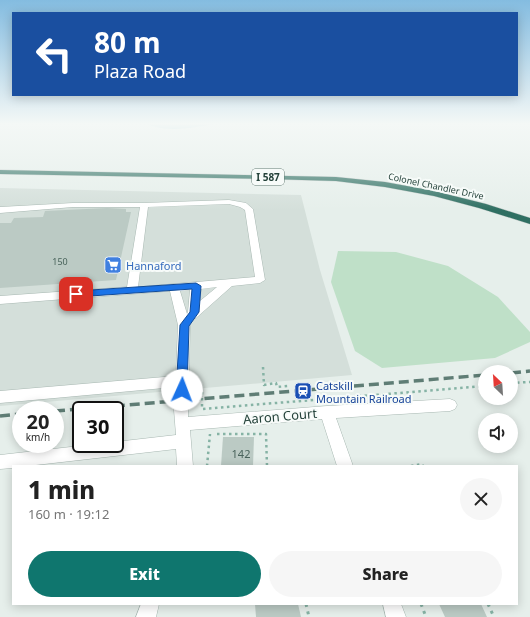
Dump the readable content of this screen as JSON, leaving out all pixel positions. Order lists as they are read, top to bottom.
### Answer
{
  "streets": {
    "highway": ["I 587", "Colonel Chandler Drive"],
    "street": ["Aaron Court"]
  },
  "places": {
    "supermarket": ["Hannaford"],
    "station": ["Catskill Mountain Railroad"]
  },
  "house_numbers": ["150", "142"],
  "north": "top left",
  "page": {
    "turn": ["80 m", "Plaza Road"],
    "speed": "20 km/h",
    "limit": "30",
    "heading": ["1 min", "160 m · 19:12"],
    "buttons": ["Exit", "Share"]
  }
}
